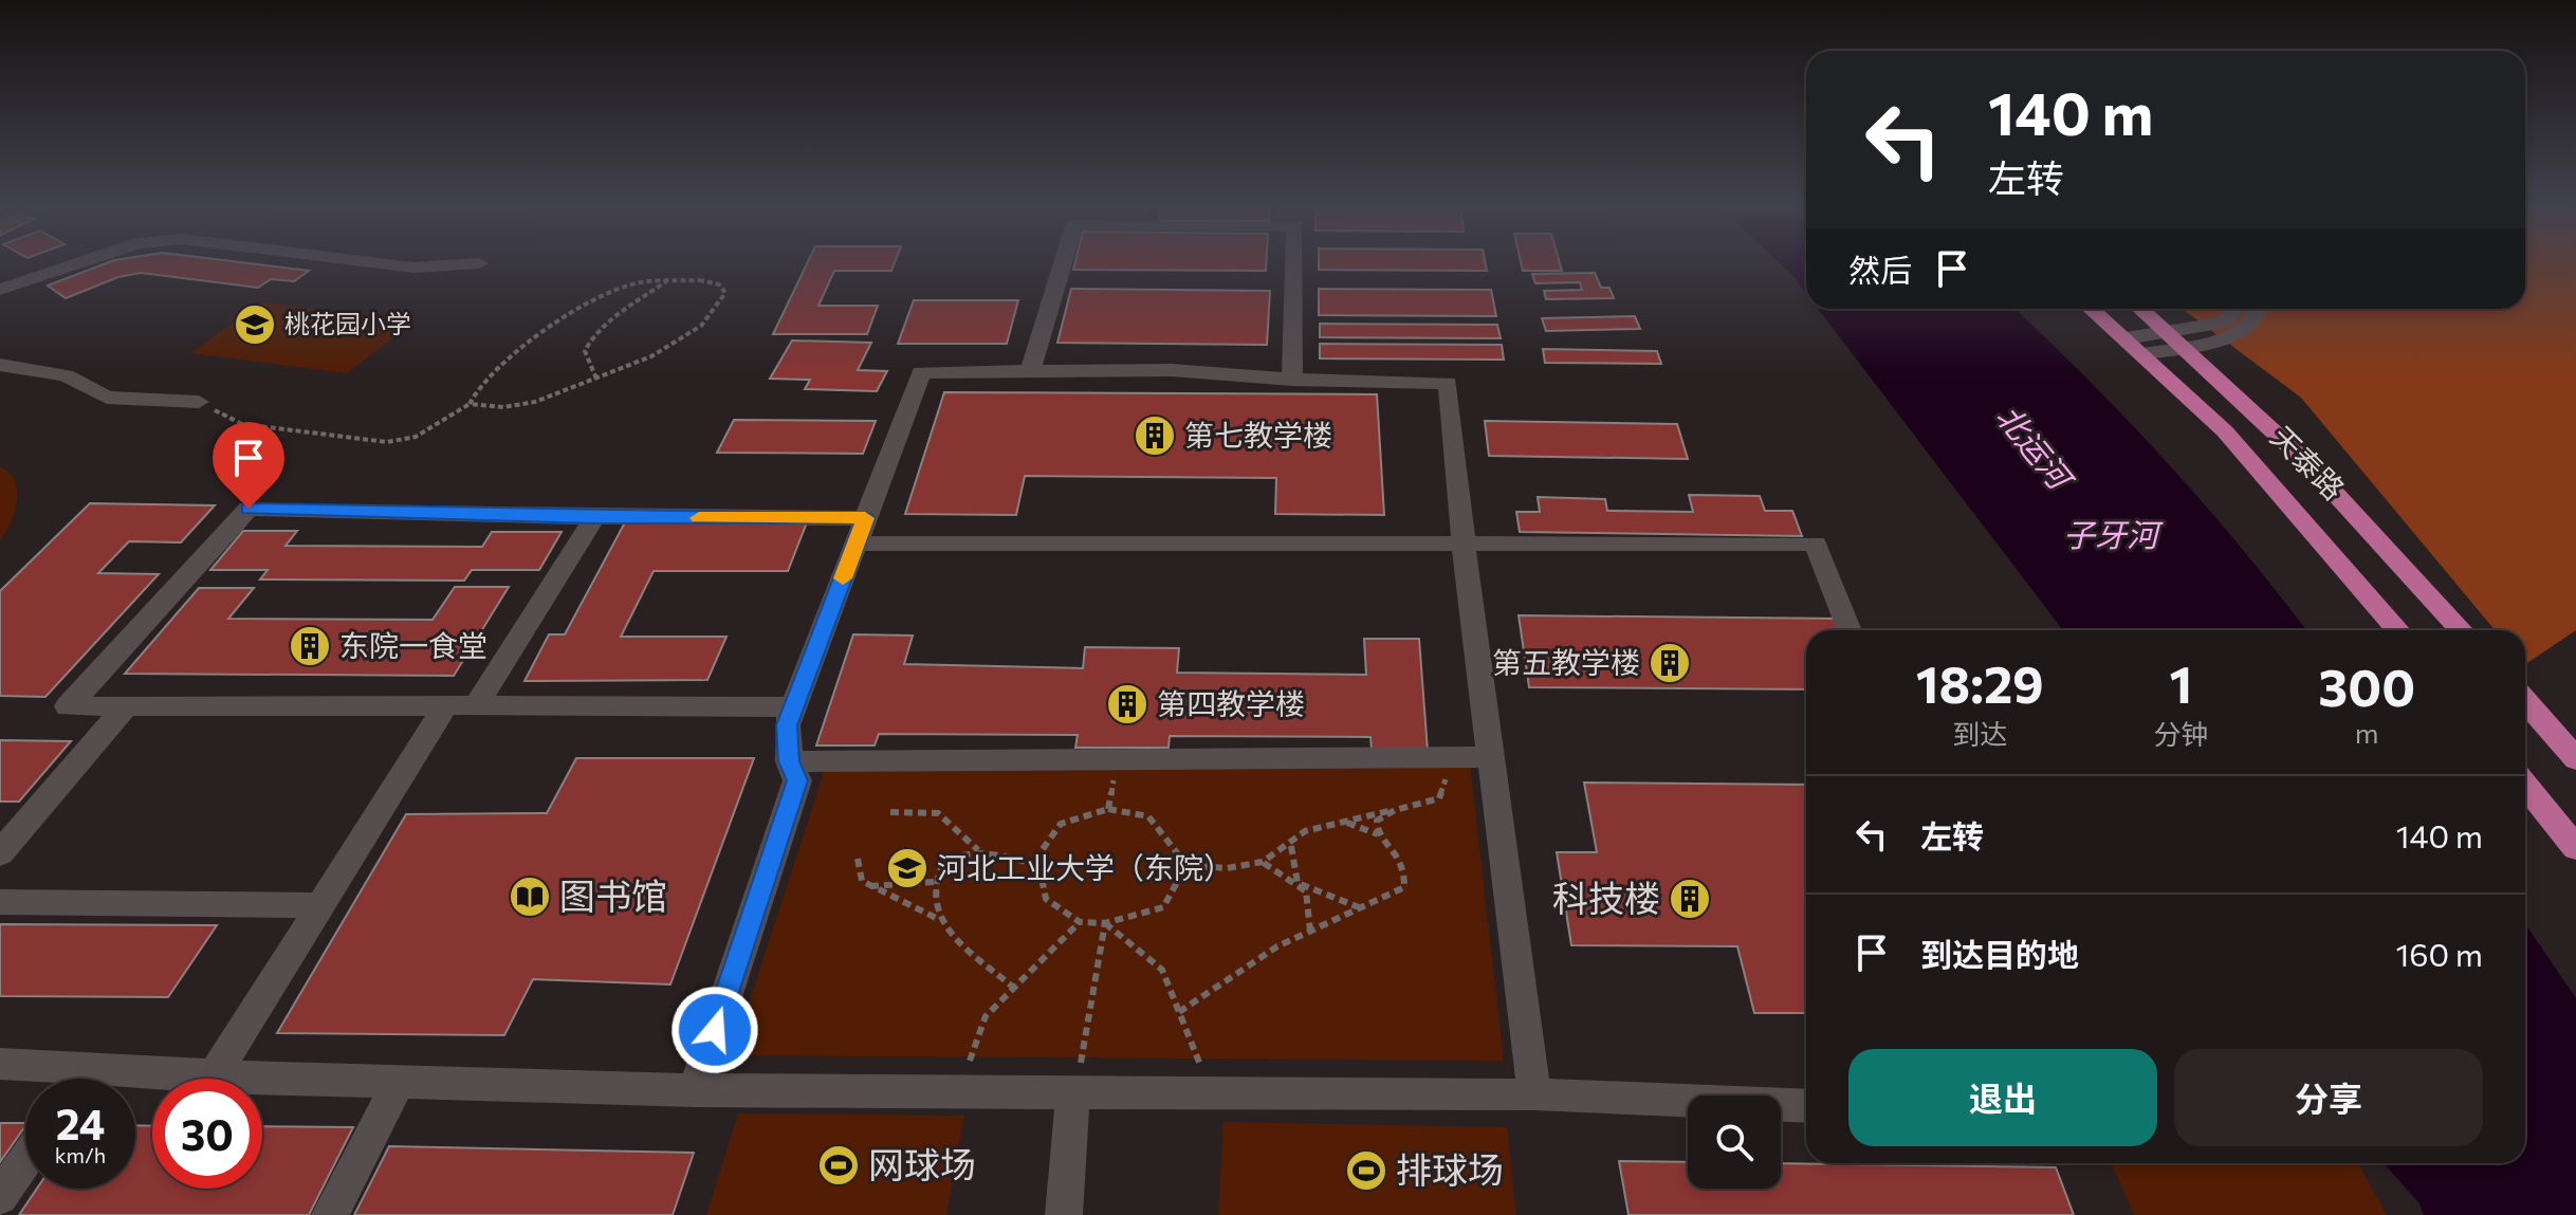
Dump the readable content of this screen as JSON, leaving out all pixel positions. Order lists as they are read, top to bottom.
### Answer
{
  "streets": {
    "main road": ["天泰路"]
  },
  "water": ["北运河", "子牙河"],
  "places": {
    "school or university": ["桃花园小学", "河北工业大学（东院）"],
    "building": [
      "第七教学楼",
      "东院一食堂",
      "第五教学楼",
      "第四教学楼",
      "科技楼"
    ],
    "library": ["图书馆"],
    "sports": ["网球场", "排球场"]
  },
  "page": {
    "turn": ["140 m", "左转"],
    "then": "然后",
    "eta": [
      "18:29",
      "到达",
      "1",
      "分钟",
      "300",
      "m"
    ],
    "list": [
      {
        "name": "左转",
        "value": "140 m"
      },
      {
        "name": "到达目的地",
        "value": "160 m"
      }
    ],
    "buttons": ["退出", "分享"],
    "speed": "24 km/h",
    "limit": "30"
  }
}
